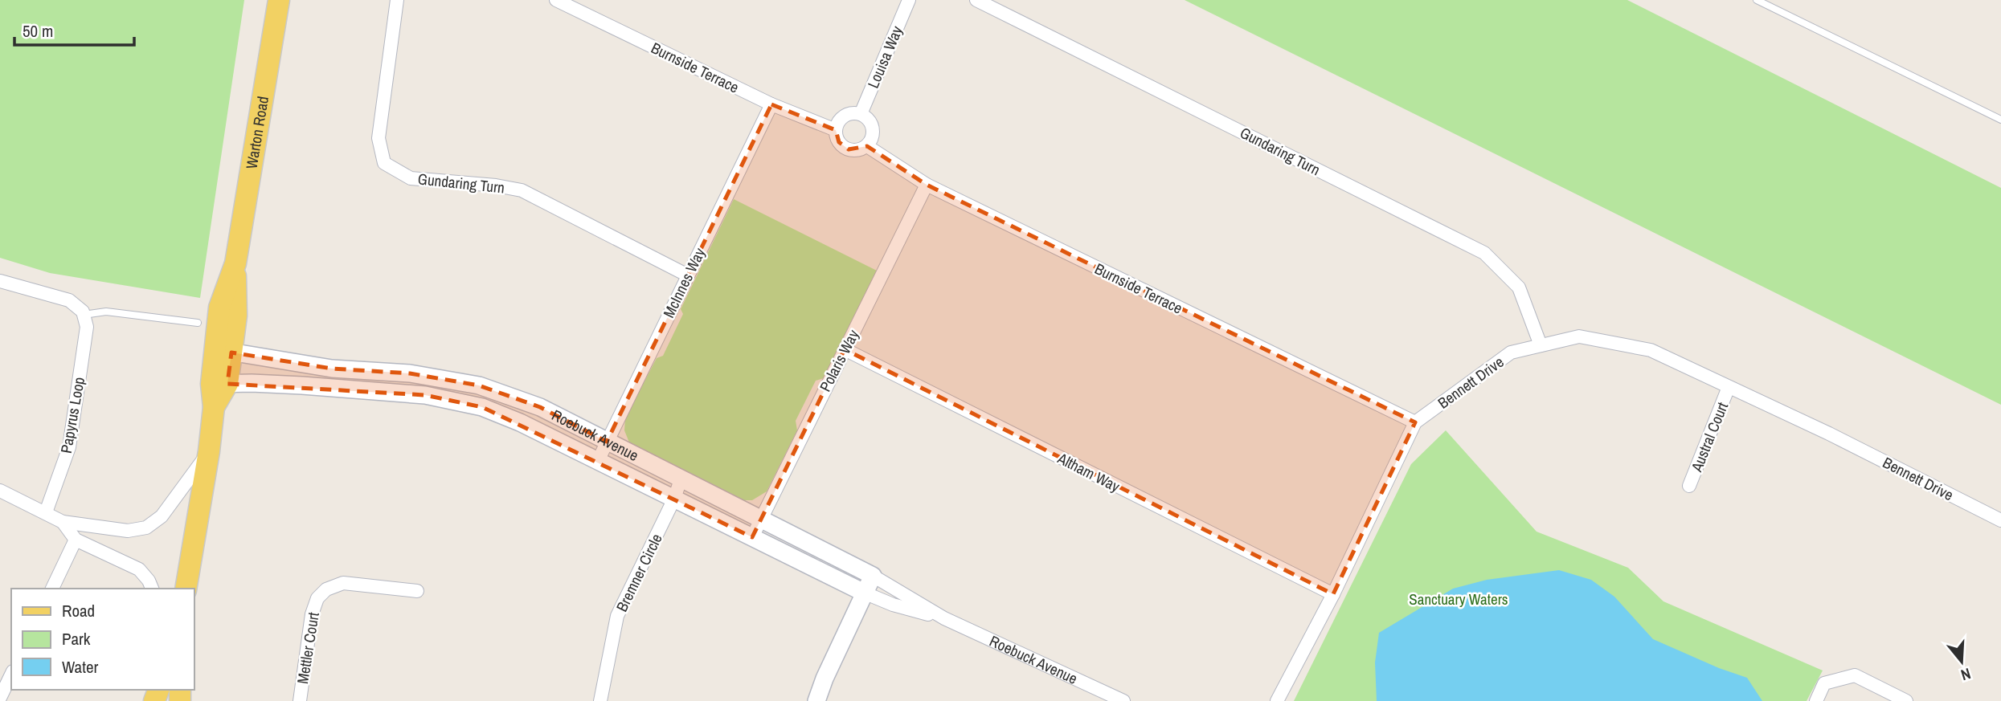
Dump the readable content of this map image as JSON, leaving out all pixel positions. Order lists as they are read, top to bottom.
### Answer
{
  "streets": {
    "main road": ["Warton Road"],
    "street": [
      "Louisa Way",
      "Burnside Terrace",
      "Gundaring Turn",
      "McInnes Way",
      "Polaris Way",
      "Bennett Drive",
      "Papyrus Loop",
      "Roebuck Avenue",
      "Austral Court",
      "Altham Way",
      "Bremner Circle",
      "Mettler Court"
    ]
  },
  "crossings": [
    ["Louisa Way", "Burnside Terrace"],
    ["Burnside Terrace", "McInnes Way"],
    ["Burnside Terrace", "Polaris Way"],
    ["Burnside Terrace", "Bennett Drive"],
    ["Warton Road", "Roebuck Avenue"],
    ["Gundaring Turn", "McInnes Way"],
    ["Gundaring Turn", "Bennett Drive"],
    ["McInnes Way", "Roebuck Avenue"],
    ["Polaris Way", "Roebuck Avenue"],
    ["Polaris Way", "Altham Way"],
    ["Bennett Drive", "Austral Court"],
    ["Bennett Drive", "Altham Way"],
    ["Roebuck Avenue", "Bremner Circle"]
  ],
  "parks": ["Sanctuary Waters"],
  "legend": ["Road", "Park", "Water"],
  "scale_bar": "50 m",
  "north": "bottom"
}
